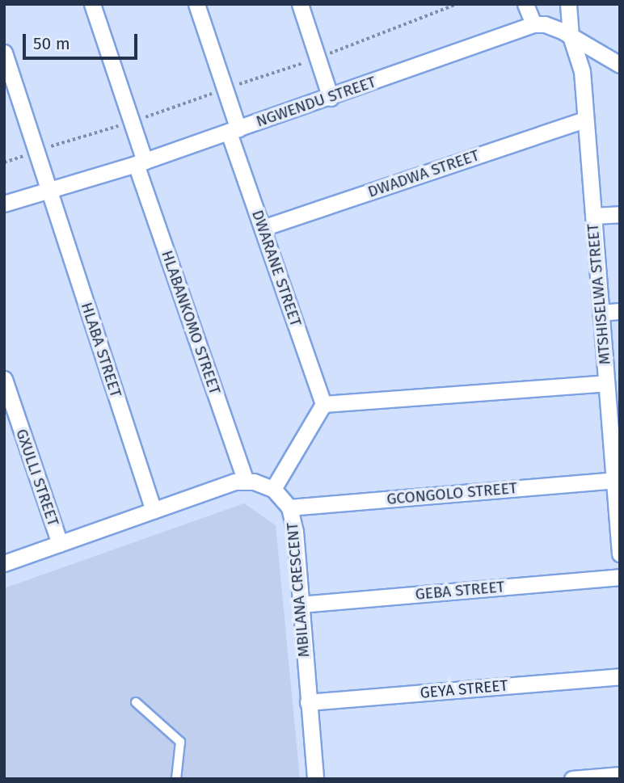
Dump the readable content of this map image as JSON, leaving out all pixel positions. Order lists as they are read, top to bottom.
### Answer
{
  "streets": {
    "street": [
      "NGWENDU STREET",
      "DWADWA STREET",
      "DWARANE STREET",
      "MTSHISELWA STREET",
      "HLABANKOMO STREET",
      "HLABA STREET",
      "GXULLI STREET",
      "GCONGOLO STREET",
      "MBILANA CRESCENT",
      "GEBA STREET",
      "GEYA STREET"
    ]
  },
  "crossings": [
    ["NGWENDU STREET", "DWARANE STREET"],
    ["NGWENDU STREET", "HLABANKOMO STREET"],
    ["NGWENDU STREET", "HLABA STREET"],
    ["DWADWA STREET", "DWARANE STREET"],
    ["DWADWA STREET", "MTSHISELWA STREET"],
    ["MTSHISELWA STREET", "GCONGOLO STREET"],
    ["GCONGOLO STREET", "MBILANA CRESCENT"],
    ["MBILANA CRESCENT", "GEBA STREET"],
    ["MBILANA CRESCENT", "GEYA STREET"]
  ],
  "scale_bar": "50 m"
}
